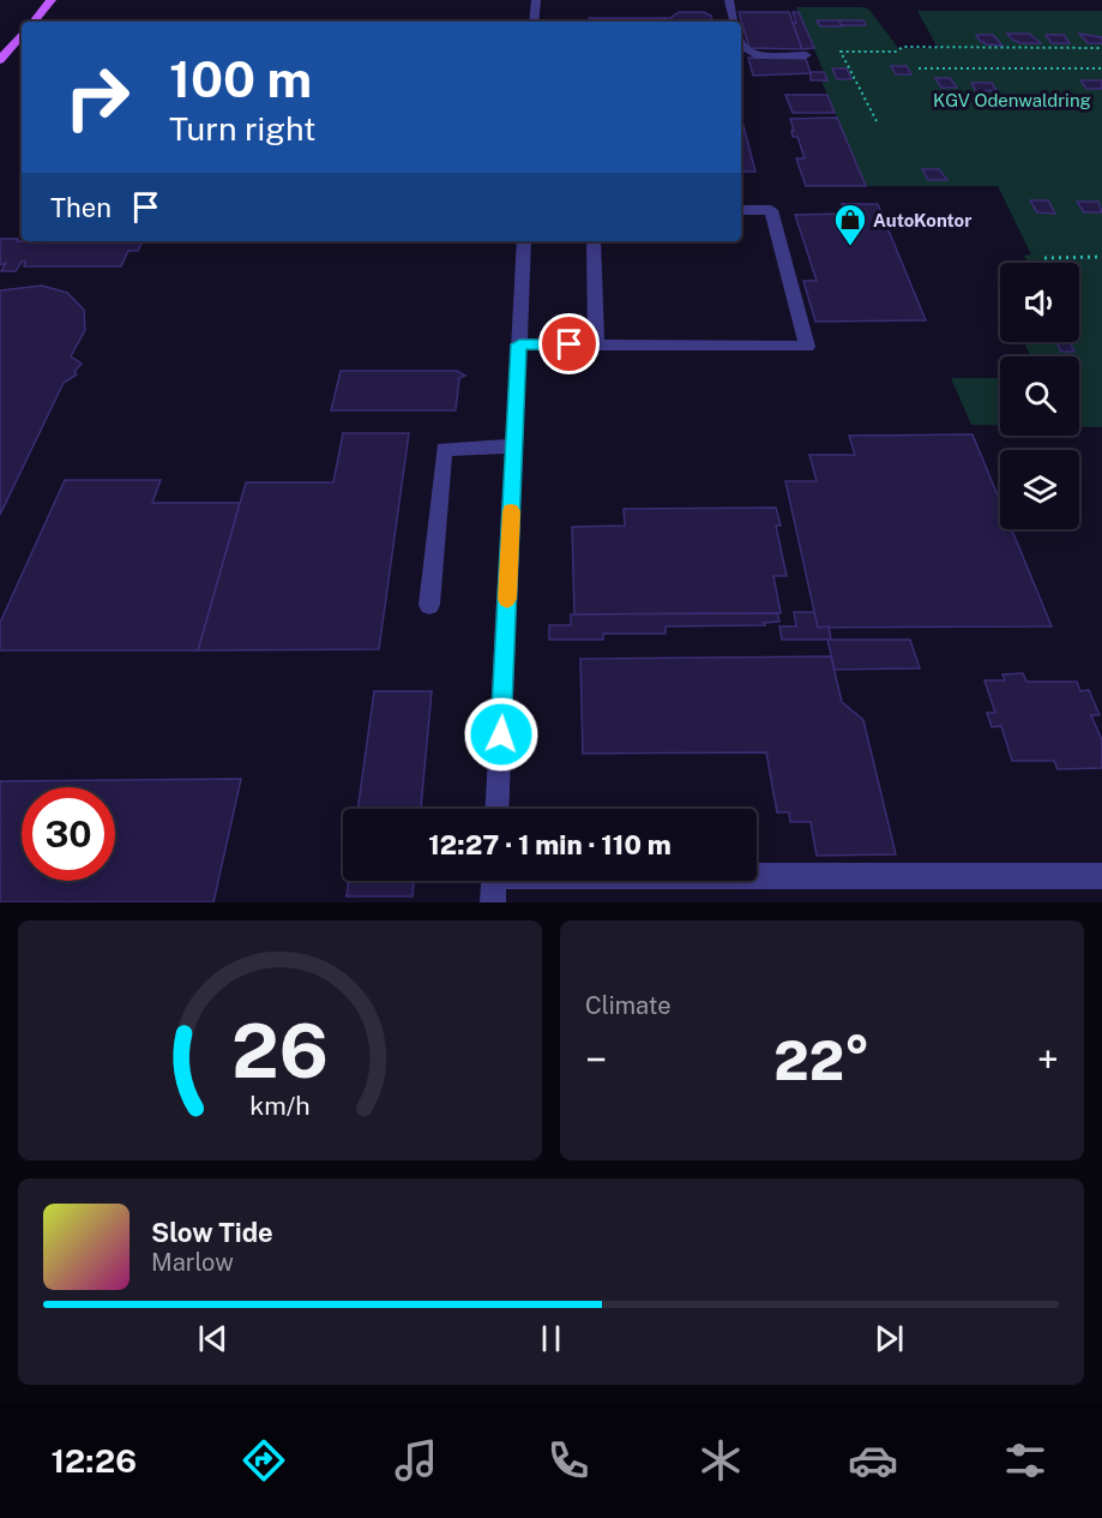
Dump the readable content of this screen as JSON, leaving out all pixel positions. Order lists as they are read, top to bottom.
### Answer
{
  "parks": ["KGV Odenwaldring"],
  "places": {
    "shop": ["AutoKontor"]
  },
  "page": {
    "turn": ["100 m", "Turn right"],
    "then": "Then",
    "limit": "30",
    "trip": "12:27 · 1 min · 110 m",
    "tile": "Climate",
    "heat": ["−", "22°", "+"],
    "song": ["Slow Tide", "Marlow"],
    "tabs": "12:26",
    "gauge": ["26", "km/h"]
  }
}
